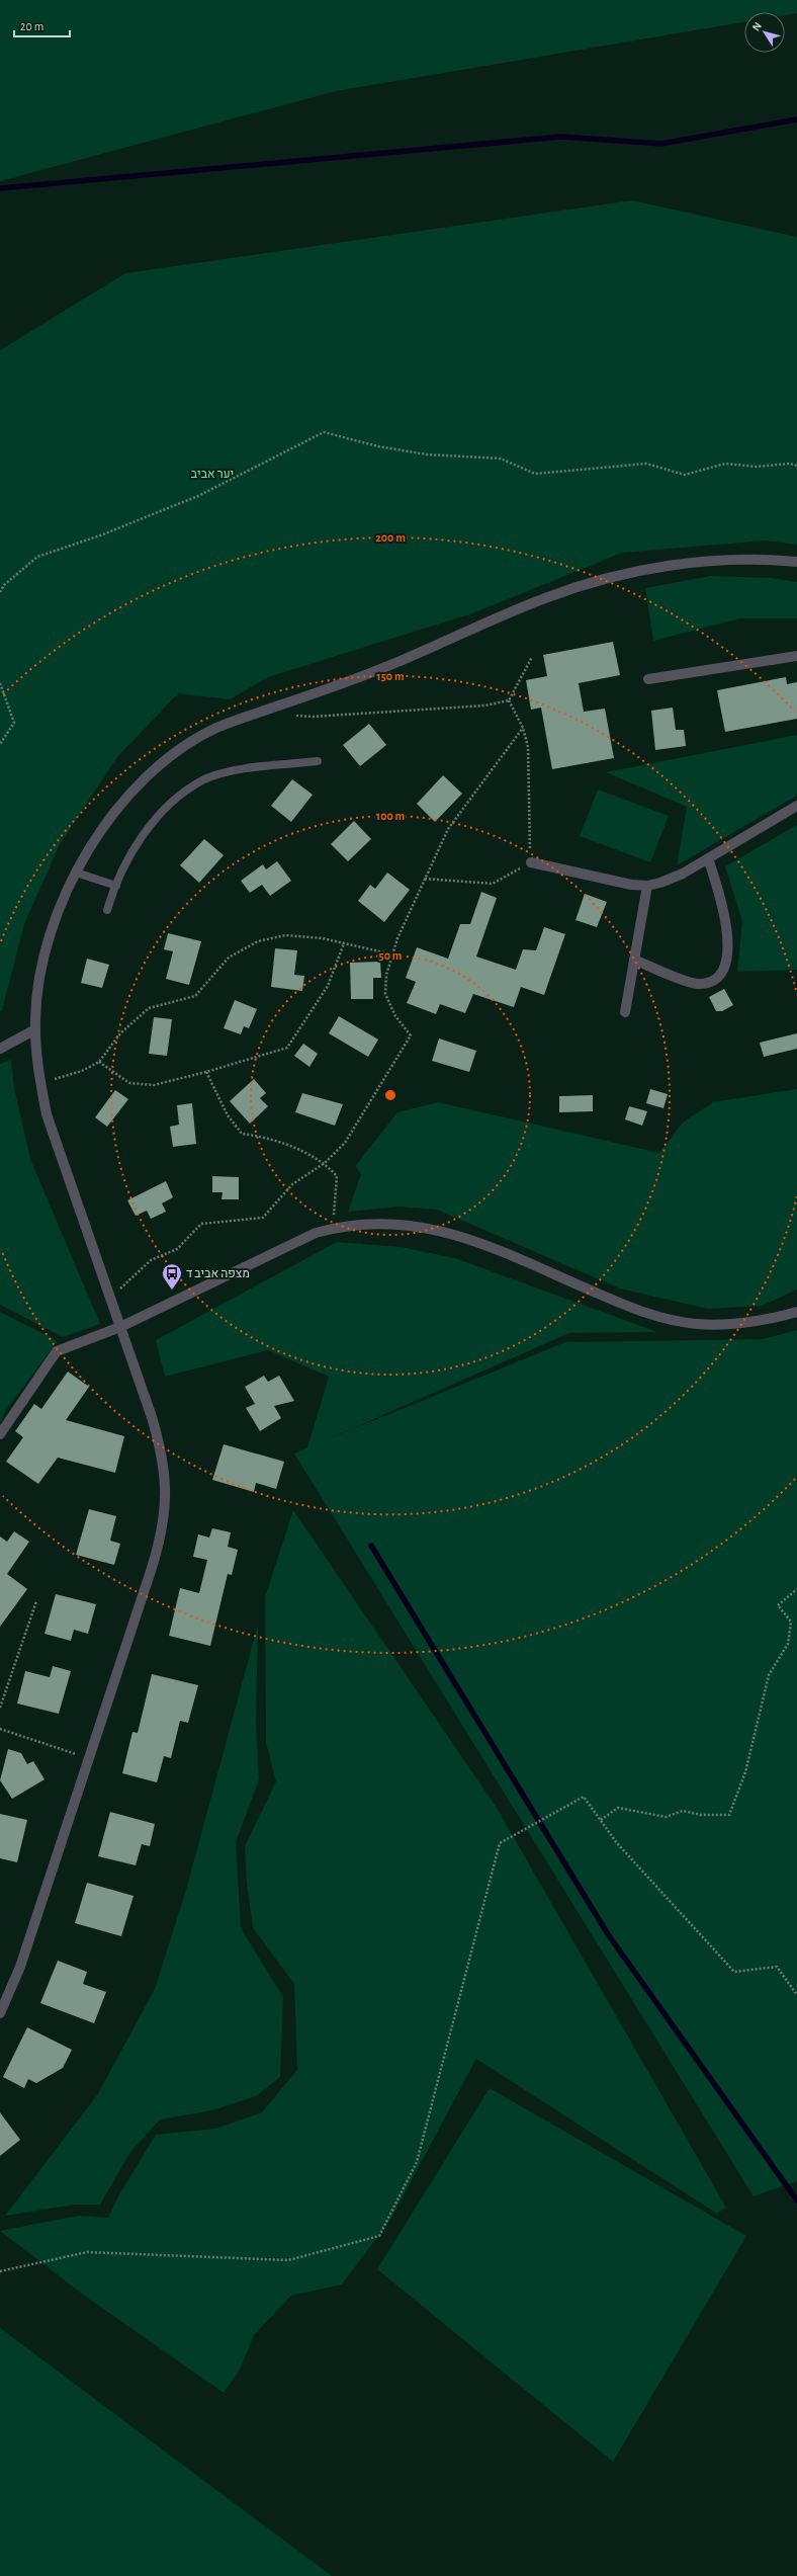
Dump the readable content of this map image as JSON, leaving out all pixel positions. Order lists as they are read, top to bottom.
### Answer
{
  "parks": ["יער אביב"],
  "places": {
    "bus stop": ["מצפה אביב ד"]
  },
  "scale_bar": "20 m",
  "north": "top left",
  "rings": [
    "200 m",
    "150 m",
    "100 m",
    "50 m"
  ]
}
